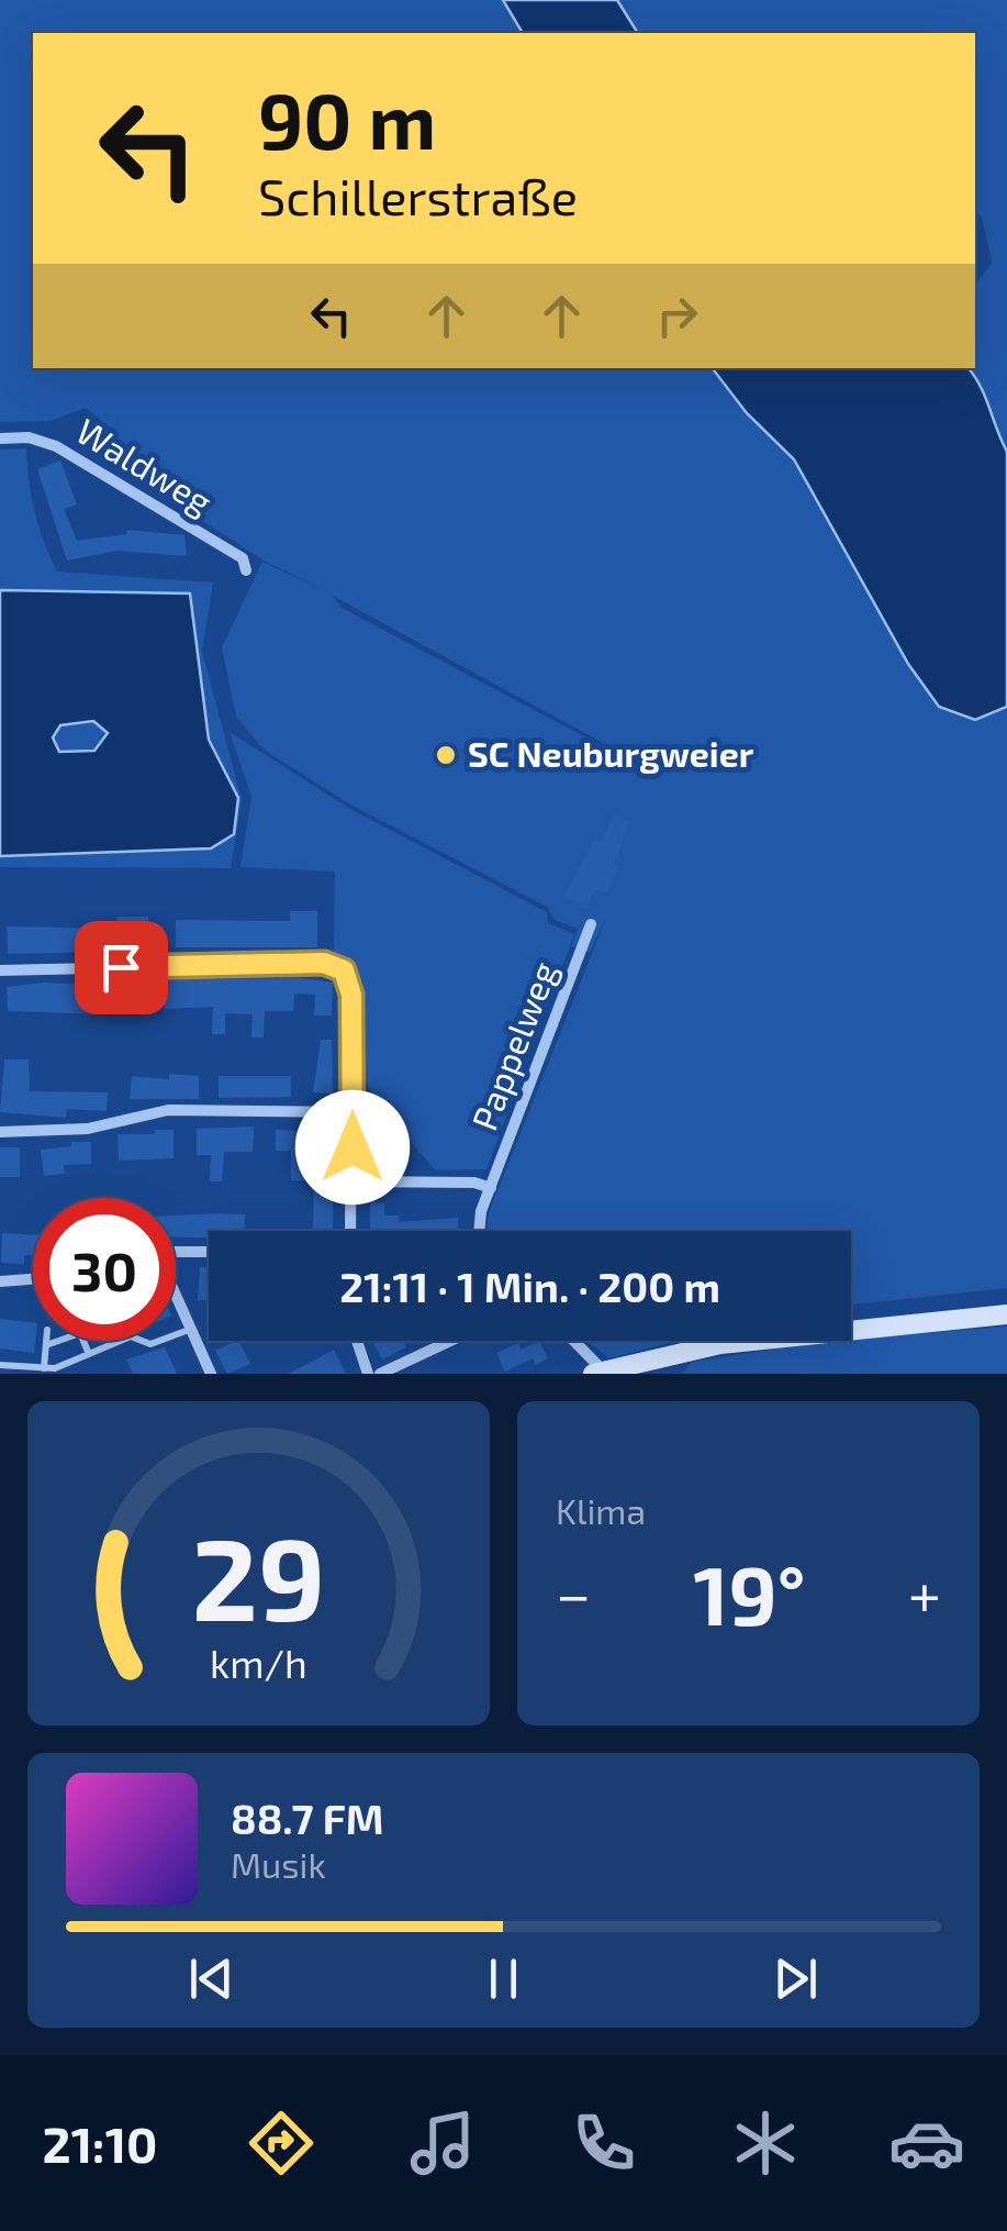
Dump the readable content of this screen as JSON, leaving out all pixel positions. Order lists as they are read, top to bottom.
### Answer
{
  "streets": {
    "street": ["Waldweg", "Pappelweg"]
  },
  "places": ["SC Neuburgweier"],
  "page": {
    "turn": ["90 m", "Schillerstraße"],
    "limit": "30",
    "trip": "21:11 · 1 Min. · 200 m",
    "tile": "Klima",
    "heat": ["−", "19°", "+"],
    "song": ["88.7 FM", "Musik"],
    "tabs": "21:10",
    "gauge": ["29", "km/h"]
  }
}
